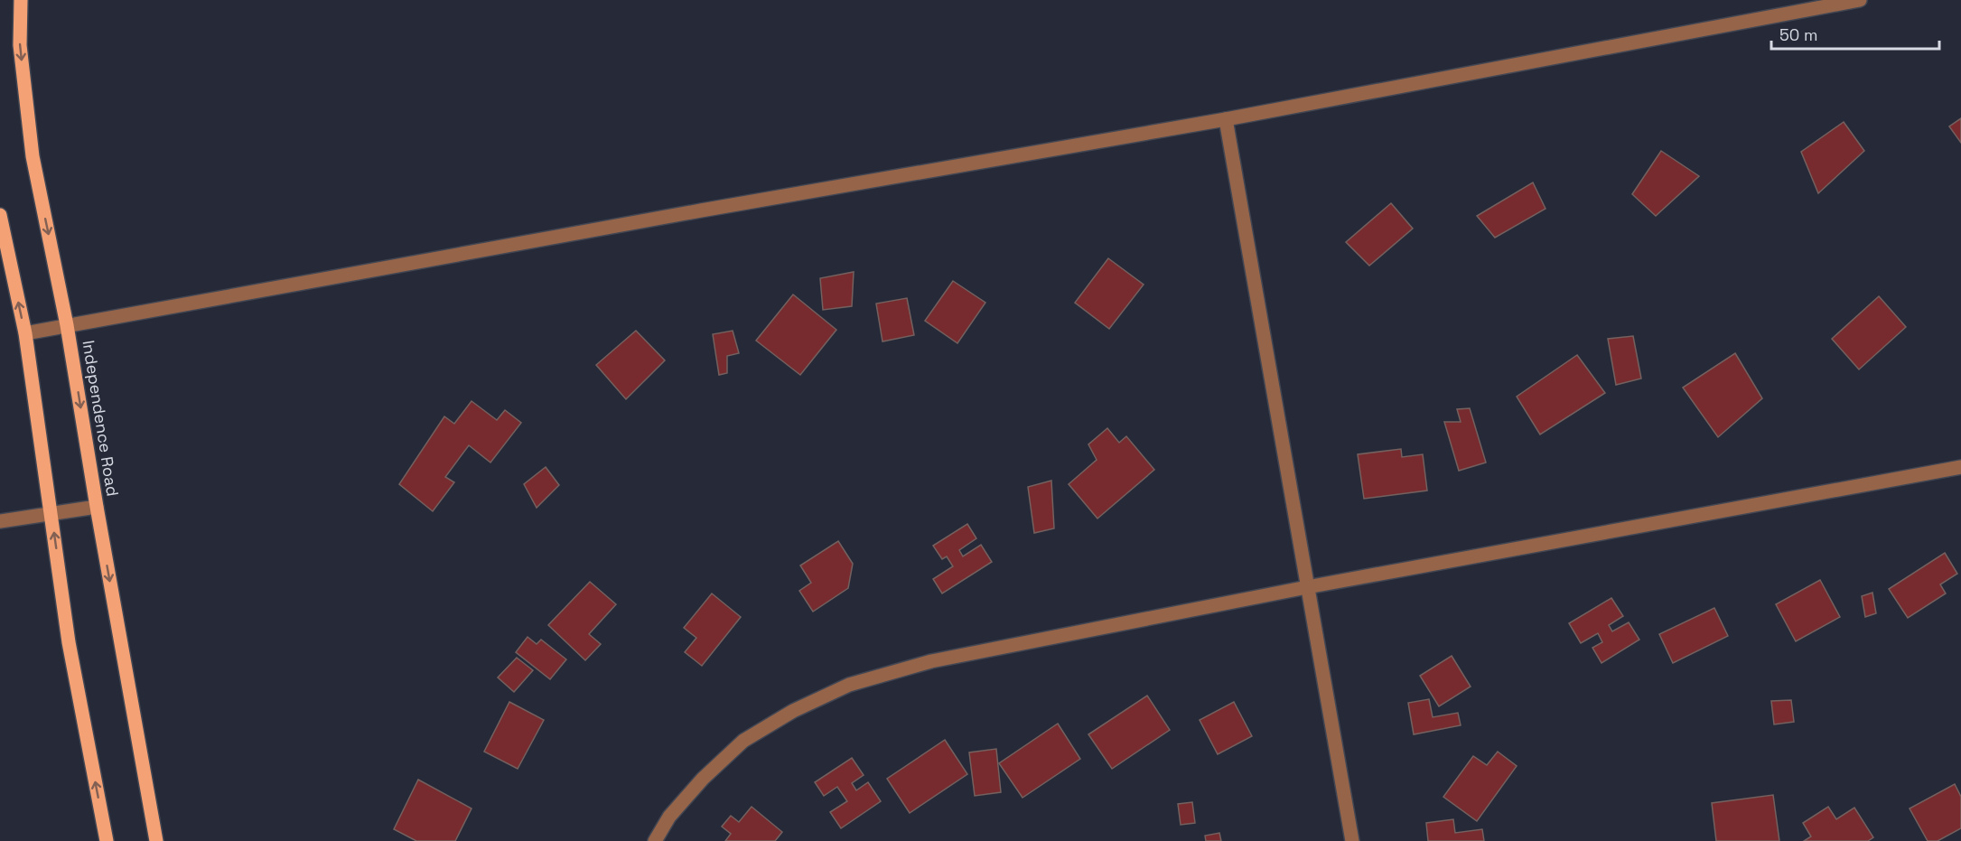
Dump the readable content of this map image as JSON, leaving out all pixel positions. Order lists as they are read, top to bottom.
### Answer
{
  "streets": {
    "main road": ["Independence Road"]
  },
  "scale_bar": "50 m"
}
